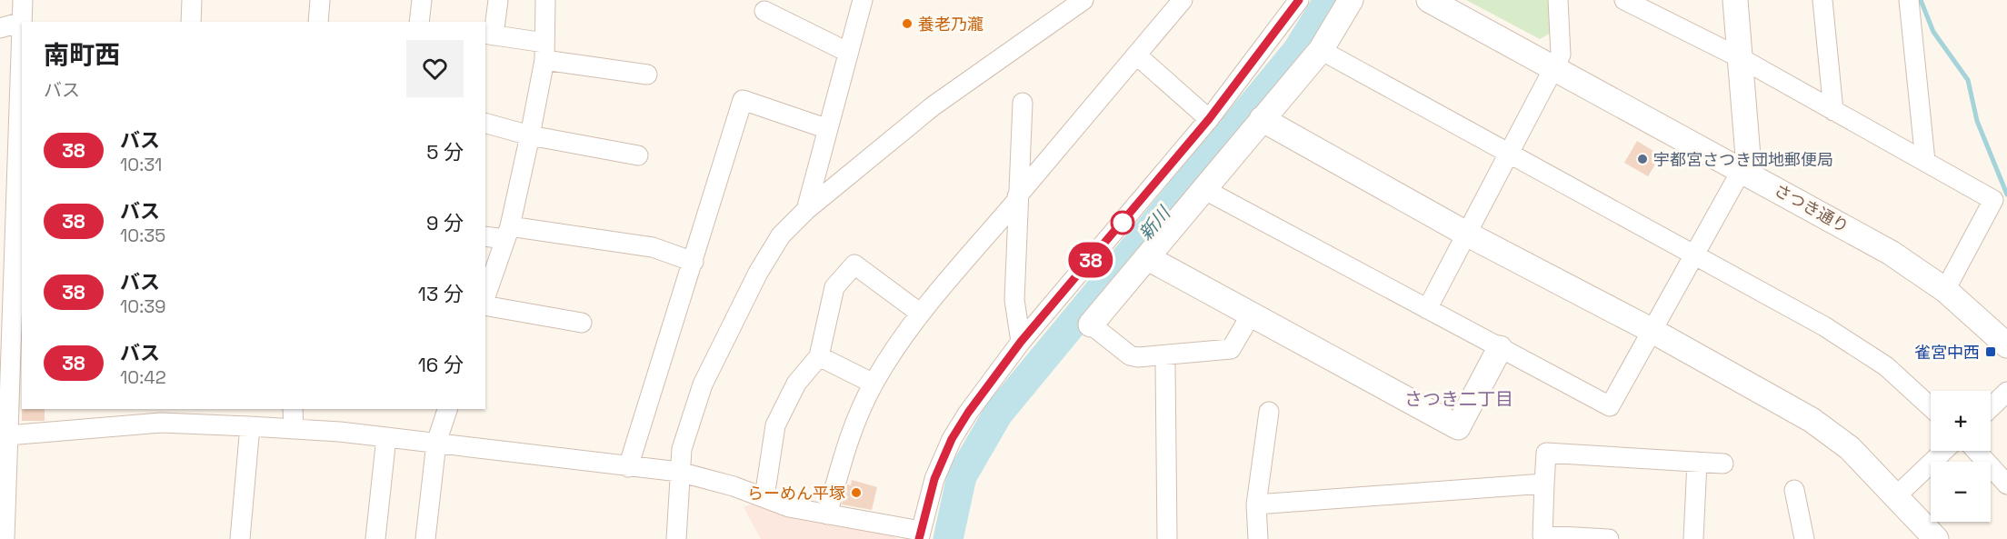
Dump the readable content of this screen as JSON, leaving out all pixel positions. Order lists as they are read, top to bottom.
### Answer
{
  "streets": {
    "street": ["さつき通り"]
  },
  "districts": ["さつき二丁目"],
  "water": ["新川"],
  "places": {
    "other": ["養老乃瀧", "宇都宮さつき団地郵便局", "らーめん平塚"],
    "transit": ["雀宮中西"]
  },
  "lines": ["bus line 38"],
  "page": {
    "on_map": "38",
    "heading": ["南町西", "バス"],
    "list": [
      {
        "mark": "38",
        "name": "バス",
        "note": "10:31",
        "value": "5 分"
      },
      {
        "mark": "38",
        "name": "バス",
        "note": "10:35",
        "value": "9 分"
      },
      {
        "mark": "38",
        "name": "バス",
        "note": "10:39",
        "value": "13 分"
      },
      {
        "mark": "38",
        "name": "バス",
        "note": "10:42",
        "value": "16 分"
      }
    ],
    "map_buttons": ["+", "−"]
  }
}
